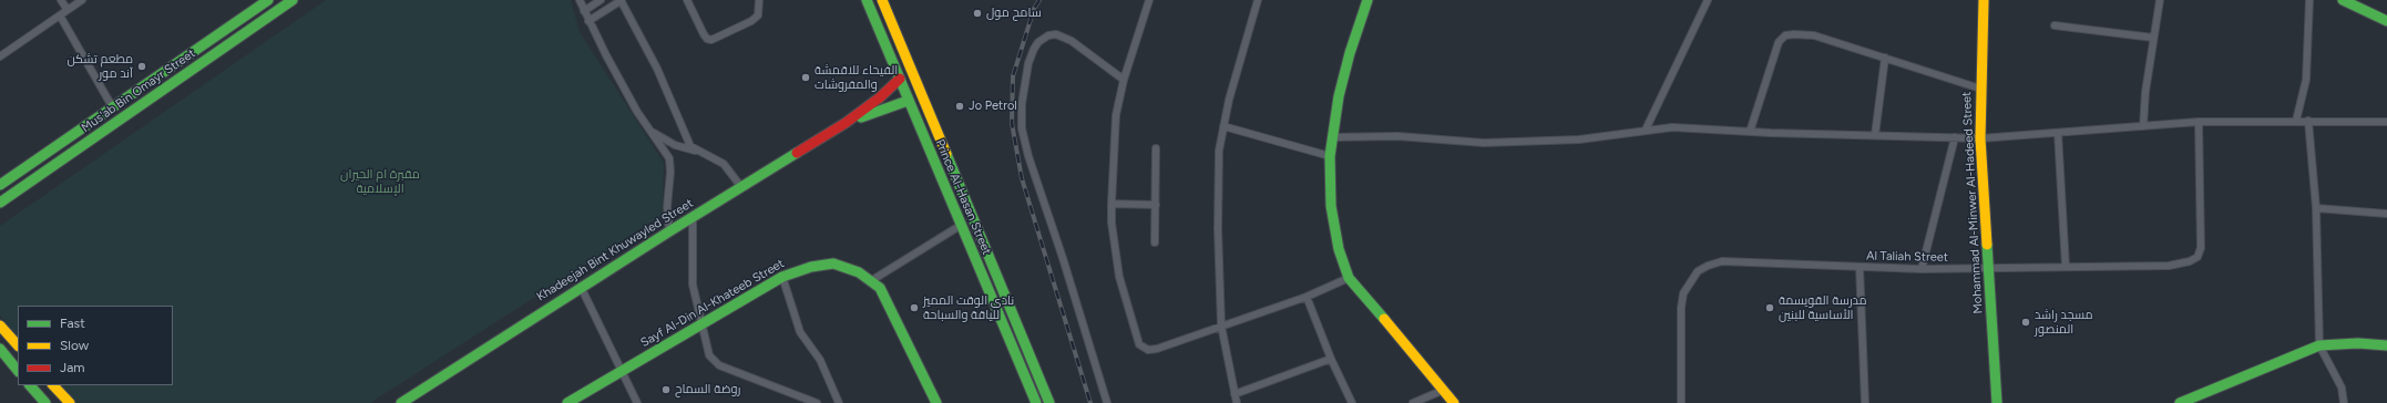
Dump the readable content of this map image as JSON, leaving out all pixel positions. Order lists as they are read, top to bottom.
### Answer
{
  "streets": {
    "main road": [
      "Mus'ab Bin Omayr Street",
      "Prince Al-Hasan Street",
      "Mohammad Al-Minwer Al-Hadeed Street",
      "Khadeejah Bint Khuwayled Street",
      "Sayf Al-Din Al-Khateeb Street"
    ],
    "street": ["Al Taliah Street"]
  },
  "crossings": [
    ["Prince Al-Hasan Street", "Khadeejah Bint Khuwayled Street"],
    ["Mohammad Al-Minwer Al-Hadeed Street", "Al Taliah Street"]
  ],
  "parks": ["مقبرة ام الحيران الإسلامية"],
  "places": [
    "سامح مول",
    "مطعم تشكن آند مور",
    "الفيحاء للاقمشة والمفروشات",
    "Jo Petrol",
    "نادي الوقت المميز للياقة والسباحة",
    "مدرسة القويسمة الأساسية للبنين",
    "مسجد راشد المنصور",
    "روضة السماح"
  ],
  "legend": ["Fast", "Slow", "Jam"]
}
